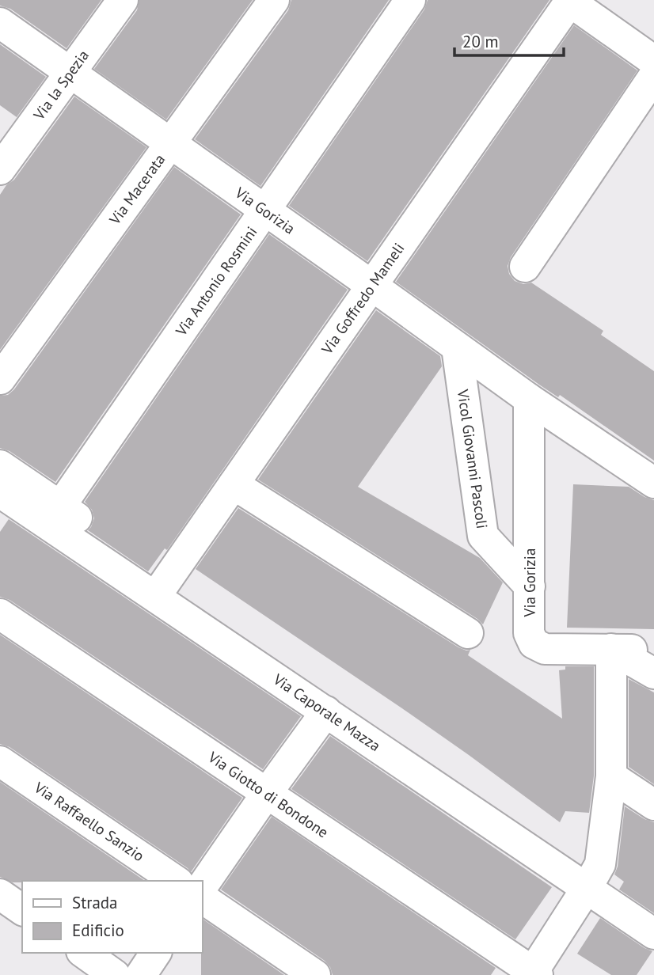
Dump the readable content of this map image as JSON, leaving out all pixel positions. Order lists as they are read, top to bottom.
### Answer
{
  "streets": {
    "street": [
      "Via la Spezia",
      "Via Macerata",
      "Via Gorizia",
      "Via Antonio Rosmini",
      "Via Goffredo Mameli",
      "Vicol Giovanni Pascoli",
      "Via Caporale Mazza",
      "Via Giotto di Bondone",
      "Via Raffaello Sanzio"
    ]
  },
  "crossings": [
    ["Via la Spezia", "Via Gorizia"],
    ["Via Macerata", "Via Gorizia"],
    ["Via Gorizia", "Via Antonio Rosmini"],
    ["Via Gorizia", "Via Goffredo Mameli"],
    ["Via Gorizia", "Vicol Giovanni Pascoli"],
    ["Via Antonio Rosmini", "Via Caporale Mazza"],
    ["Via Goffredo Mameli", "Via Caporale Mazza"]
  ],
  "legend": ["Strada", "Edificio"],
  "scale_bar": "20 m"
}
